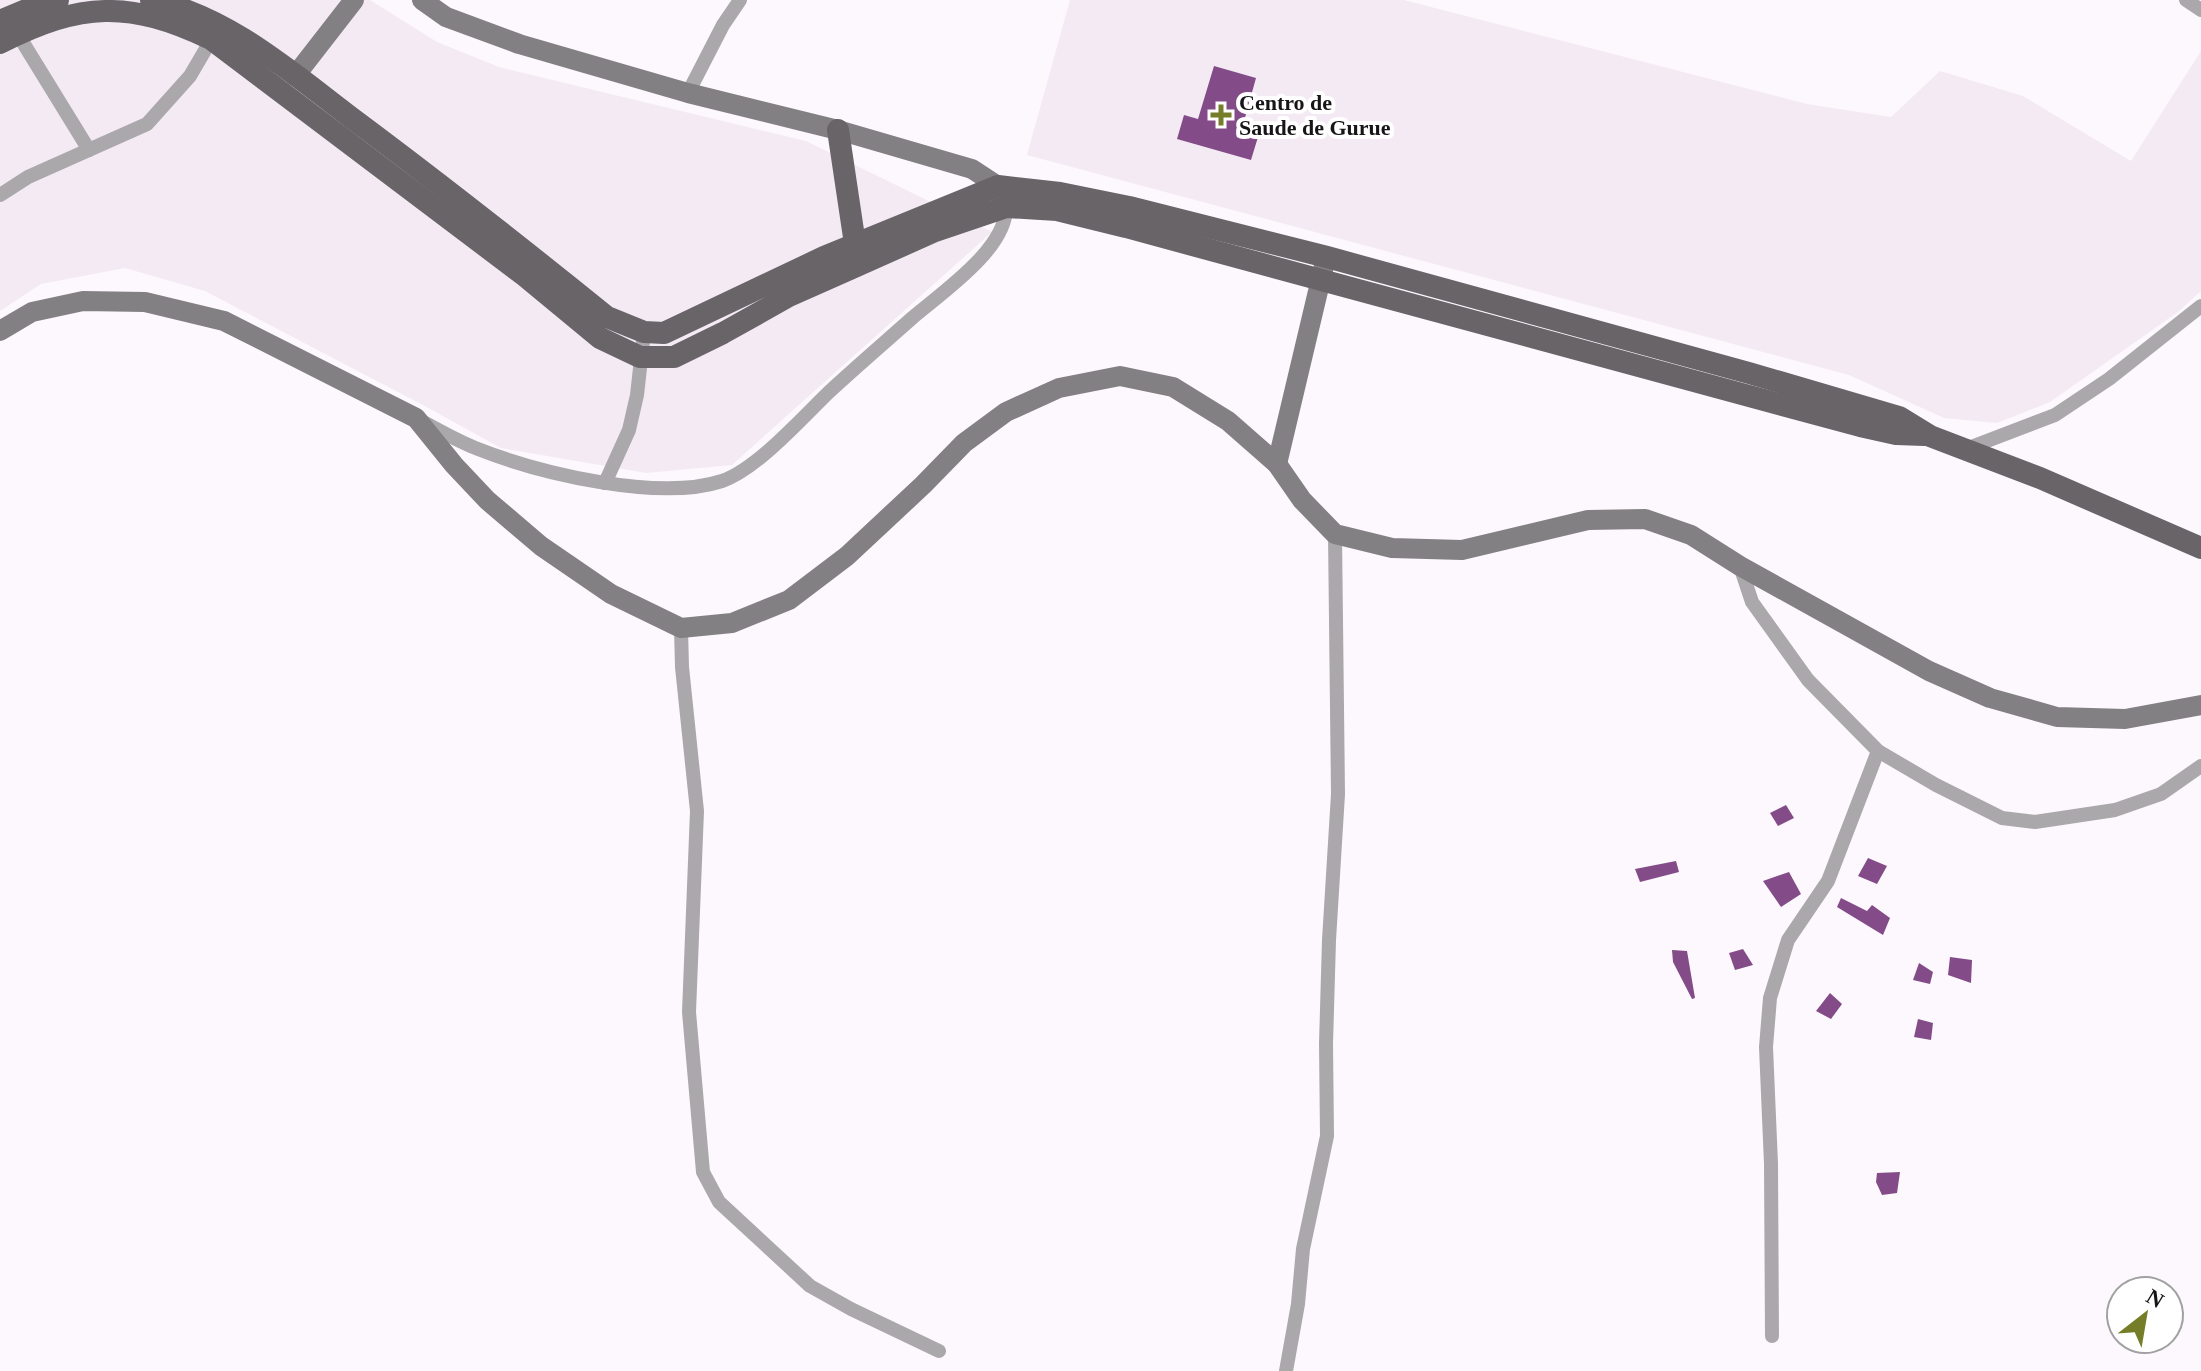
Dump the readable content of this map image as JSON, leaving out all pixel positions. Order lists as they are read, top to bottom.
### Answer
{
  "places": {
    "health": ["Centro de Saude de Gurue"]
  },
  "north": "top right"
}
